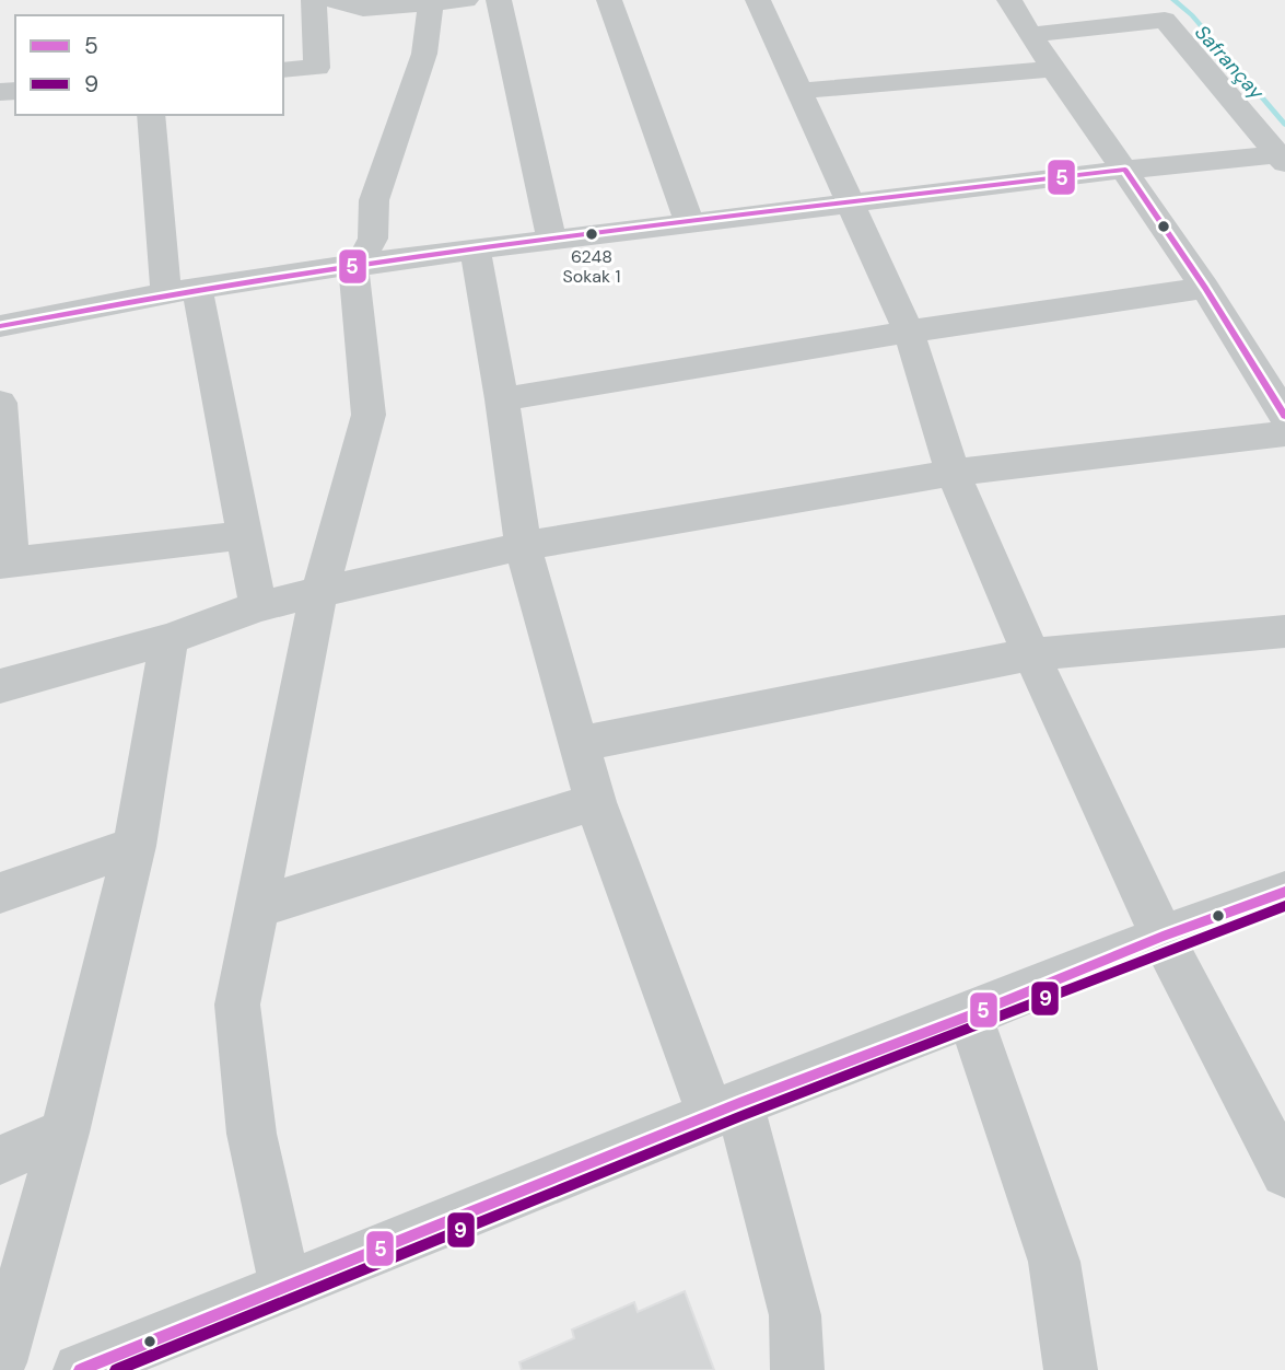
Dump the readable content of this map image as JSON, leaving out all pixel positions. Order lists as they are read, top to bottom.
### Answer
{
  "water": ["Safrançay"],
  "places": ["6248 Sokak 1"],
  "lines": ["transit line 5", "transit line 9"],
  "legend": ["5", "9"]
}
